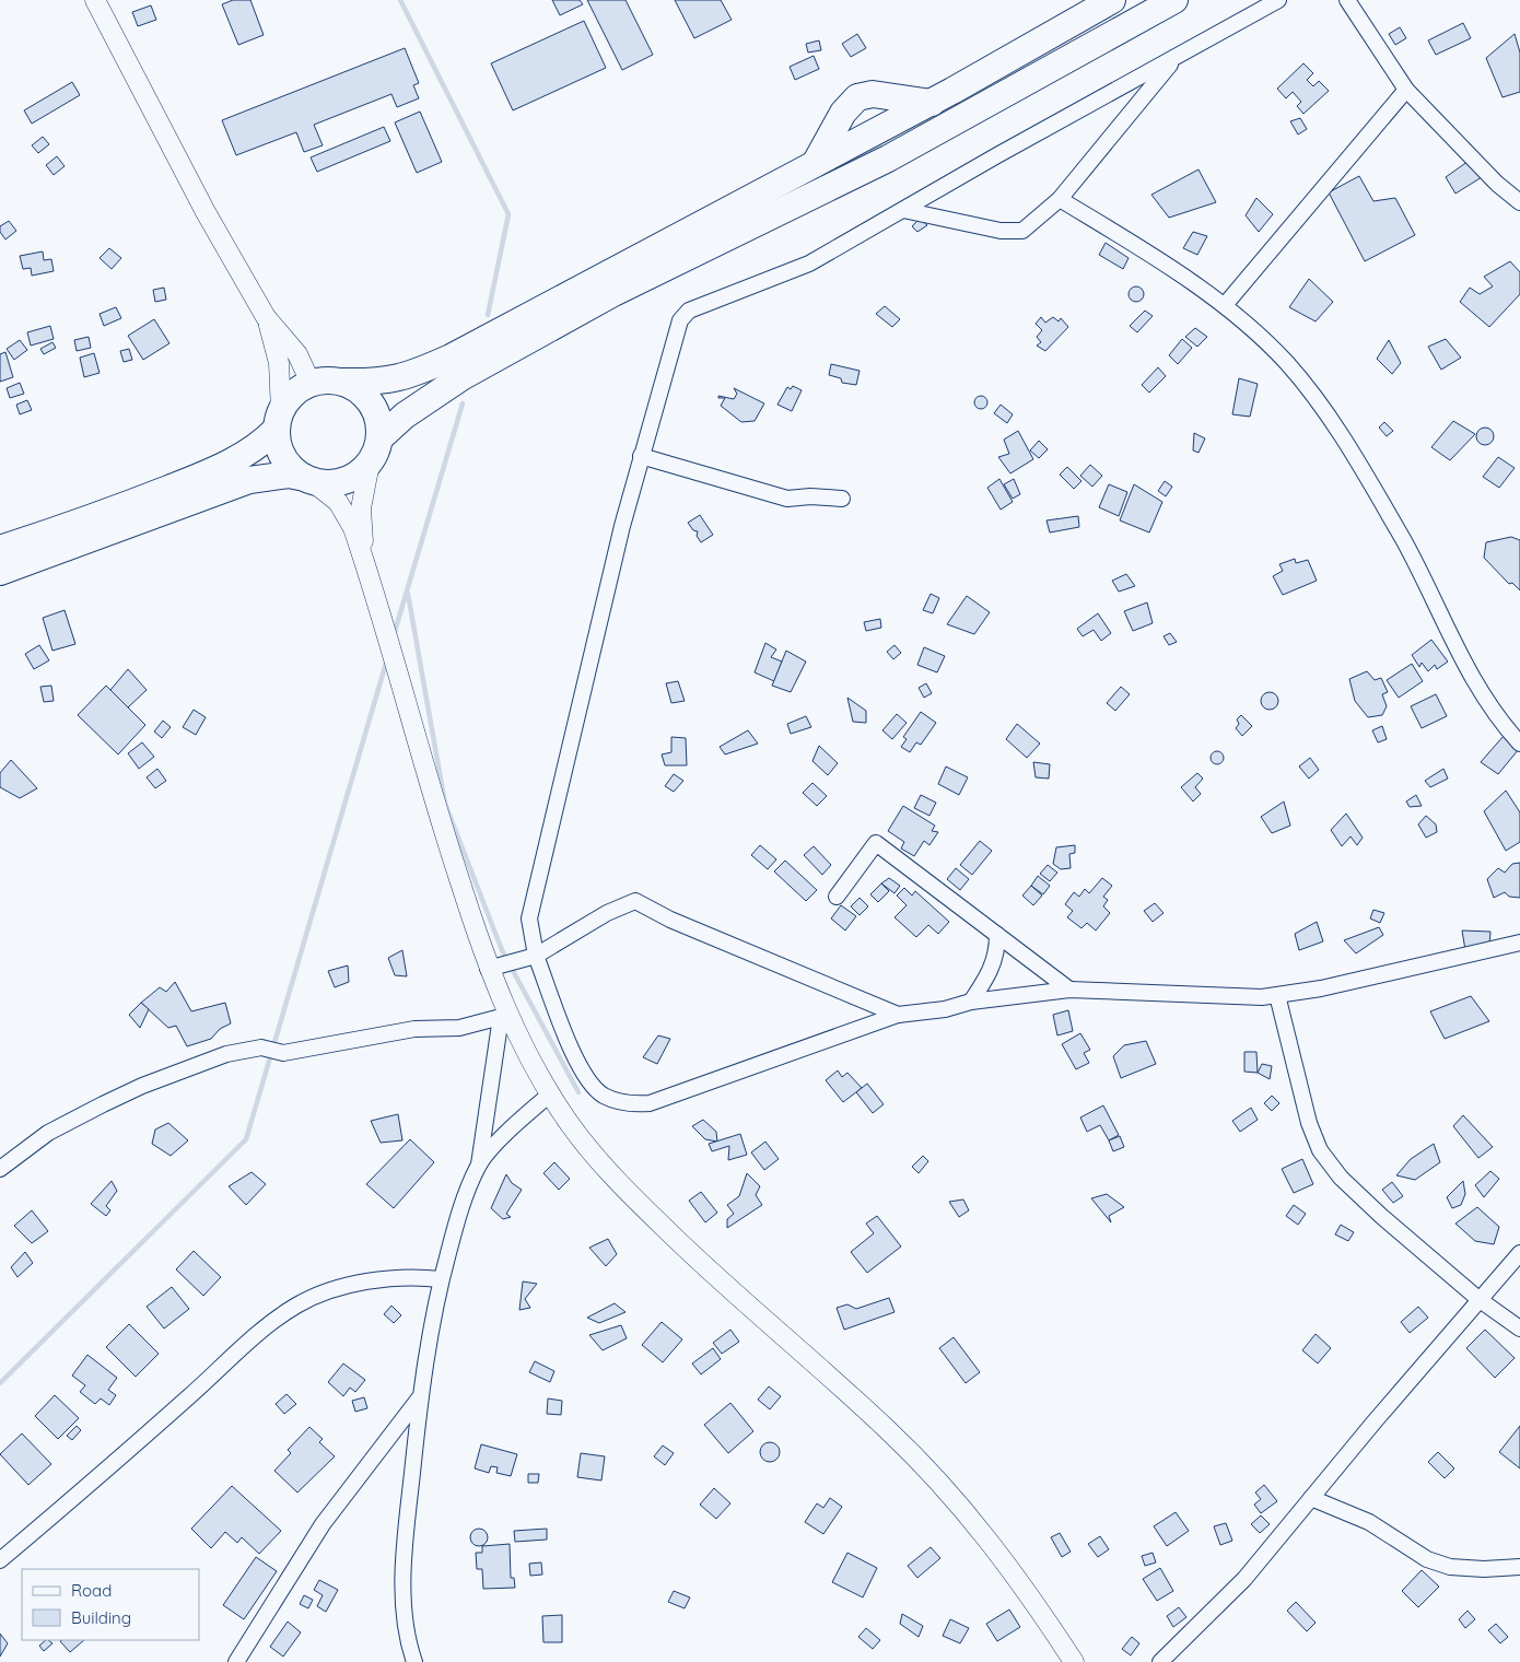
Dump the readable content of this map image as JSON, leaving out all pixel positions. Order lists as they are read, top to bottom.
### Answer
{
  "legend": ["Road", "Building"]
}
